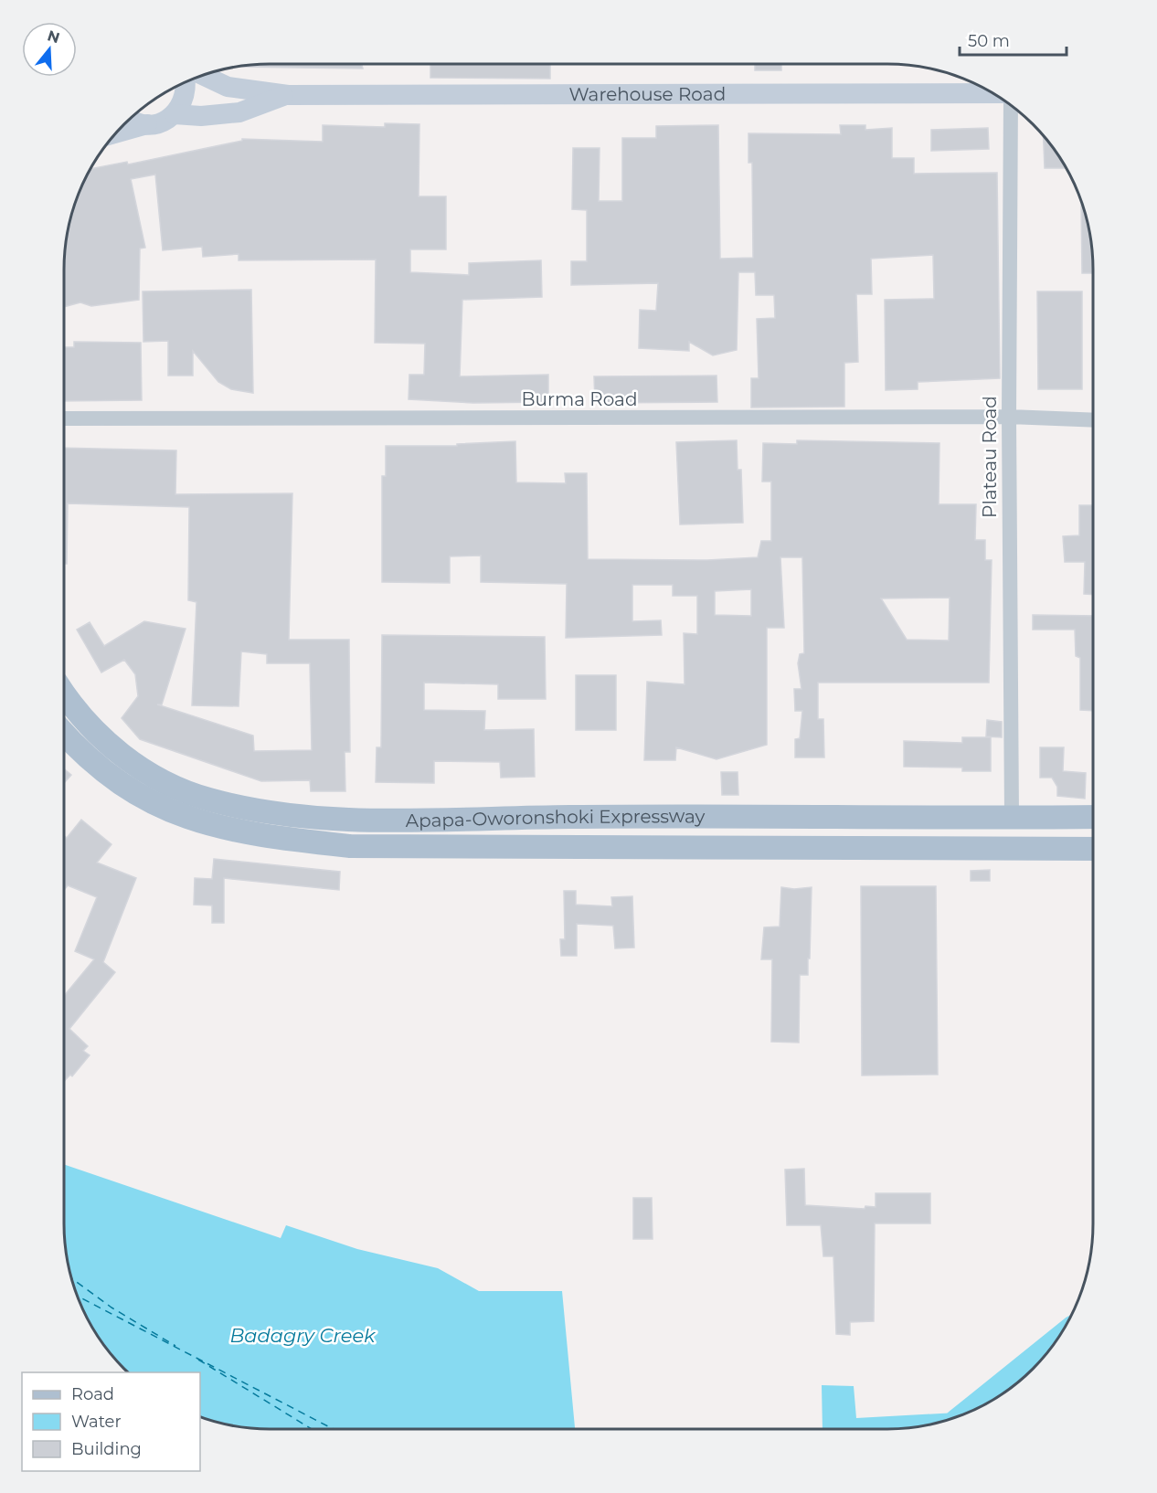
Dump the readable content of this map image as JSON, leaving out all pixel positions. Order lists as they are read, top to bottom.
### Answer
{
  "streets": {
    "main road": ["Warehouse Road", "Apapa-Oworonshoki Expressway"],
    "street": ["Burma Road", "Plateau Road"]
  },
  "crossings": [
    ["Burma Road", "Plateau Road"],
    ["Plateau Road", "Apapa-Oworonshoki Expressway"]
  ],
  "water": ["Badagry Creek"],
  "legend": ["Road", "Water", "Building"],
  "scale_bar": "50 m",
  "north": "top"
}
